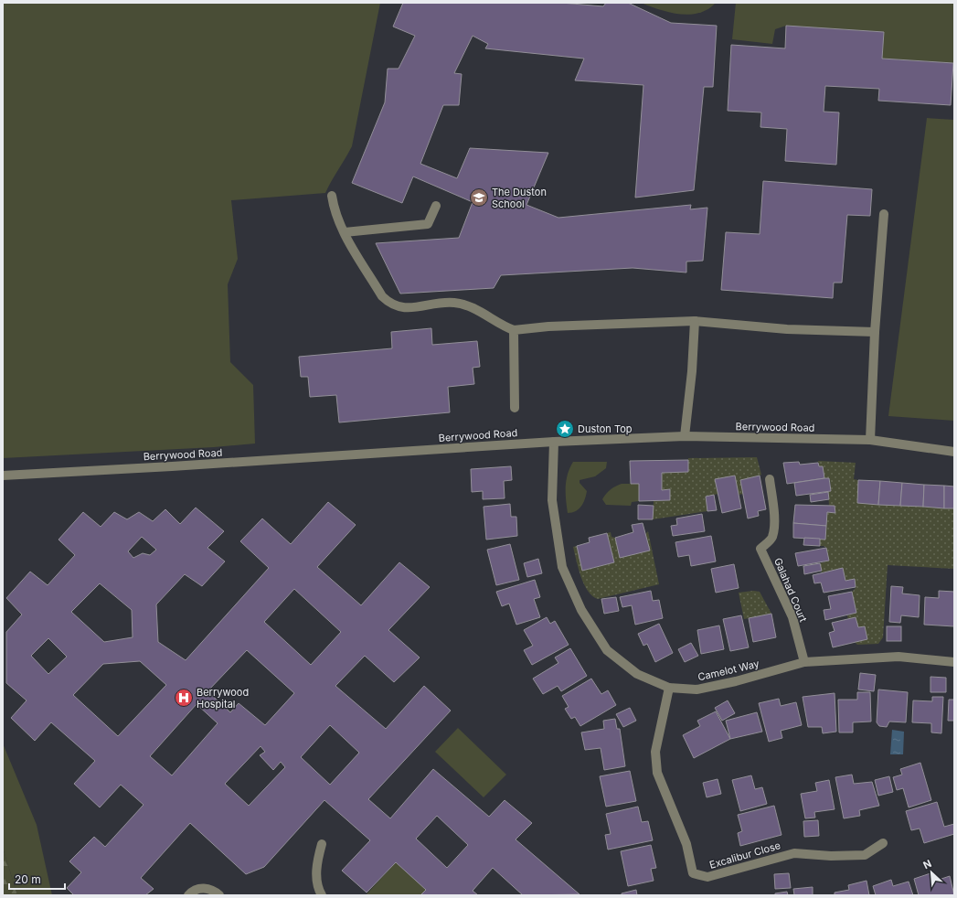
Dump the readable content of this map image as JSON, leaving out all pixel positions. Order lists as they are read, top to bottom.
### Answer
{
  "streets": {
    "street": [
      "Berrywood Road",
      "Galahad Court",
      "Camelot Way",
      "Excalibur Close"
    ]
  },
  "crossings": [
    ["Berrywood Road", "Camelot Way"],
    ["Galahad Court", "Camelot Way"],
    ["Camelot Way", "Excalibur Close"]
  ],
  "places": {
    "school or university": ["The Duston School"],
    "place": ["Duston Top"],
    "hospital": ["Berrywood Hospital"]
  },
  "scale_bar": "20 m",
  "north": "top left"
}
